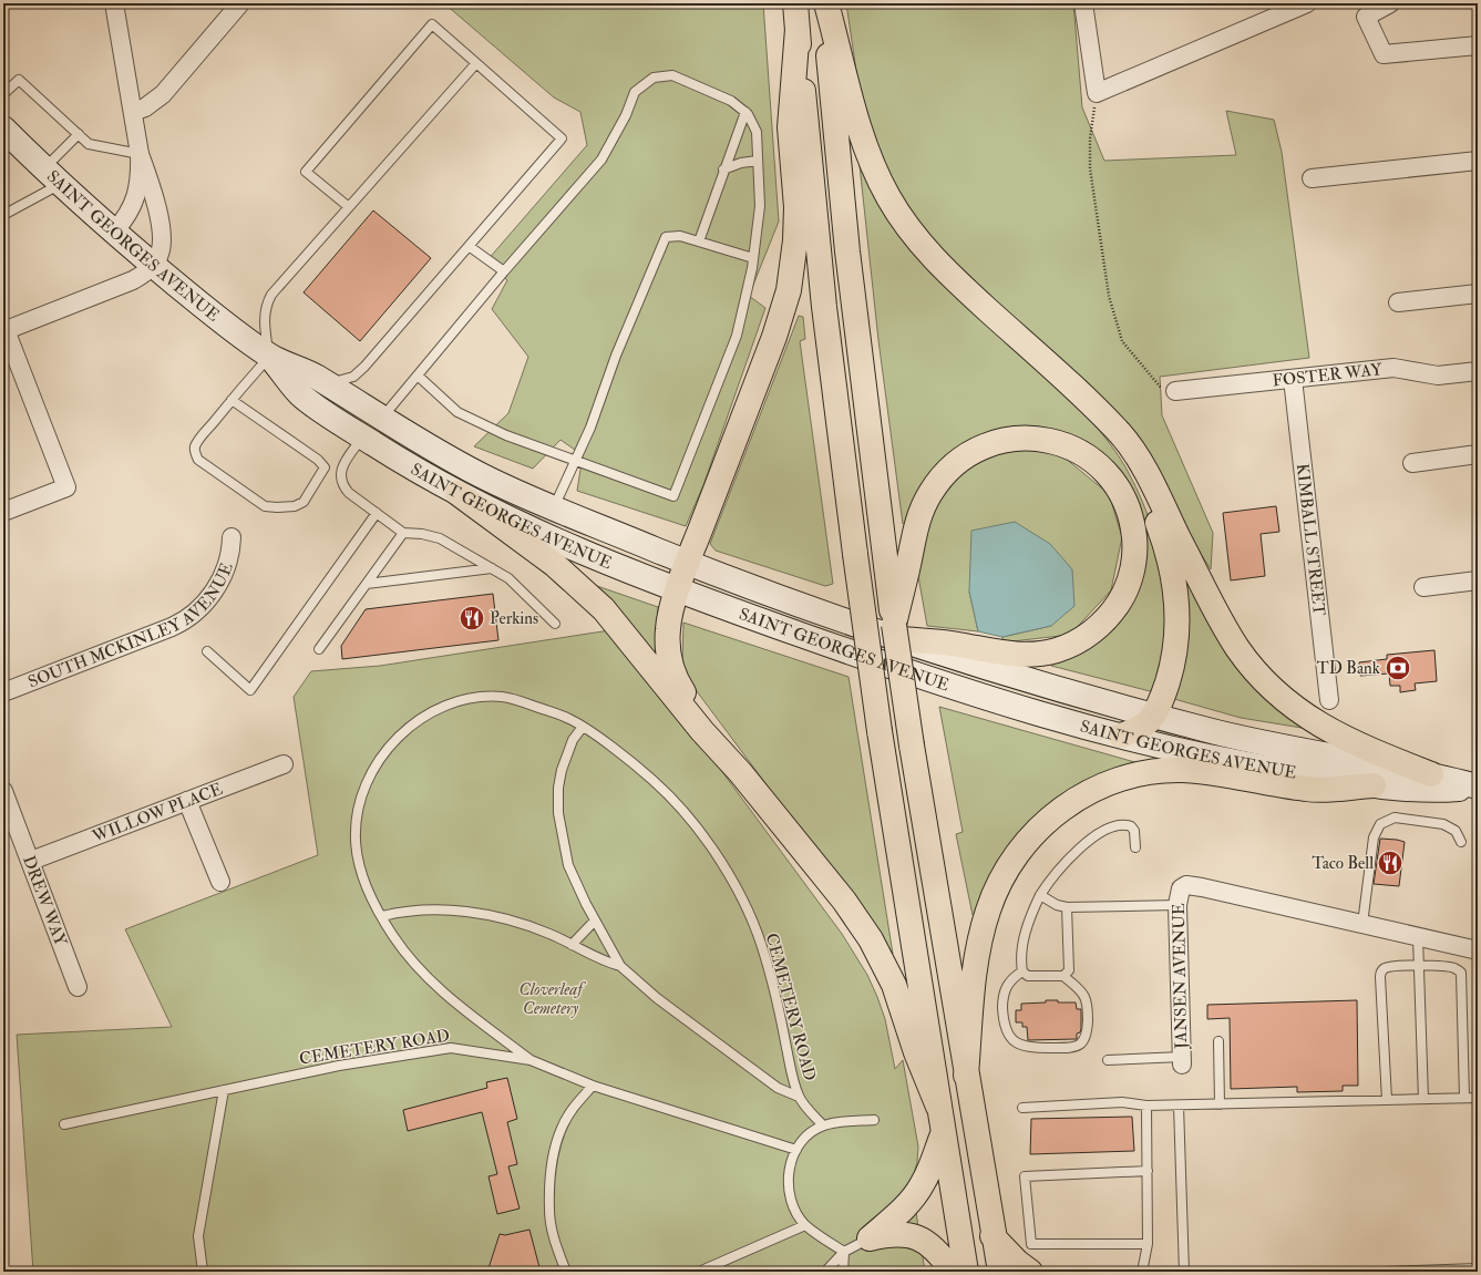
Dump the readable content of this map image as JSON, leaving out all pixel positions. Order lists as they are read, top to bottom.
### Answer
{
  "streets": {
    "main road": ["SAINT GEORGES AVENUE"],
    "street": [
      "FOSTER WAY",
      "KIMBALL STREET",
      "SOUTH MCKINLEY AVENUE",
      "WILLOW PLACE",
      "DREW WAY",
      "JANSEN AVENUE"
    ],
    "lane": ["CEMETERY ROAD"]
  },
  "crossings": [
    ["FOSTER WAY", "KIMBALL STREET"],
    ["WILLOW PLACE", "DREW WAY"]
  ],
  "parks": ["Cloverleaf Cemetery"],
  "places": {
    "restaurant": ["Perkins", "Taco Bell"],
    "bank": ["TD Bank"]
  }
}
